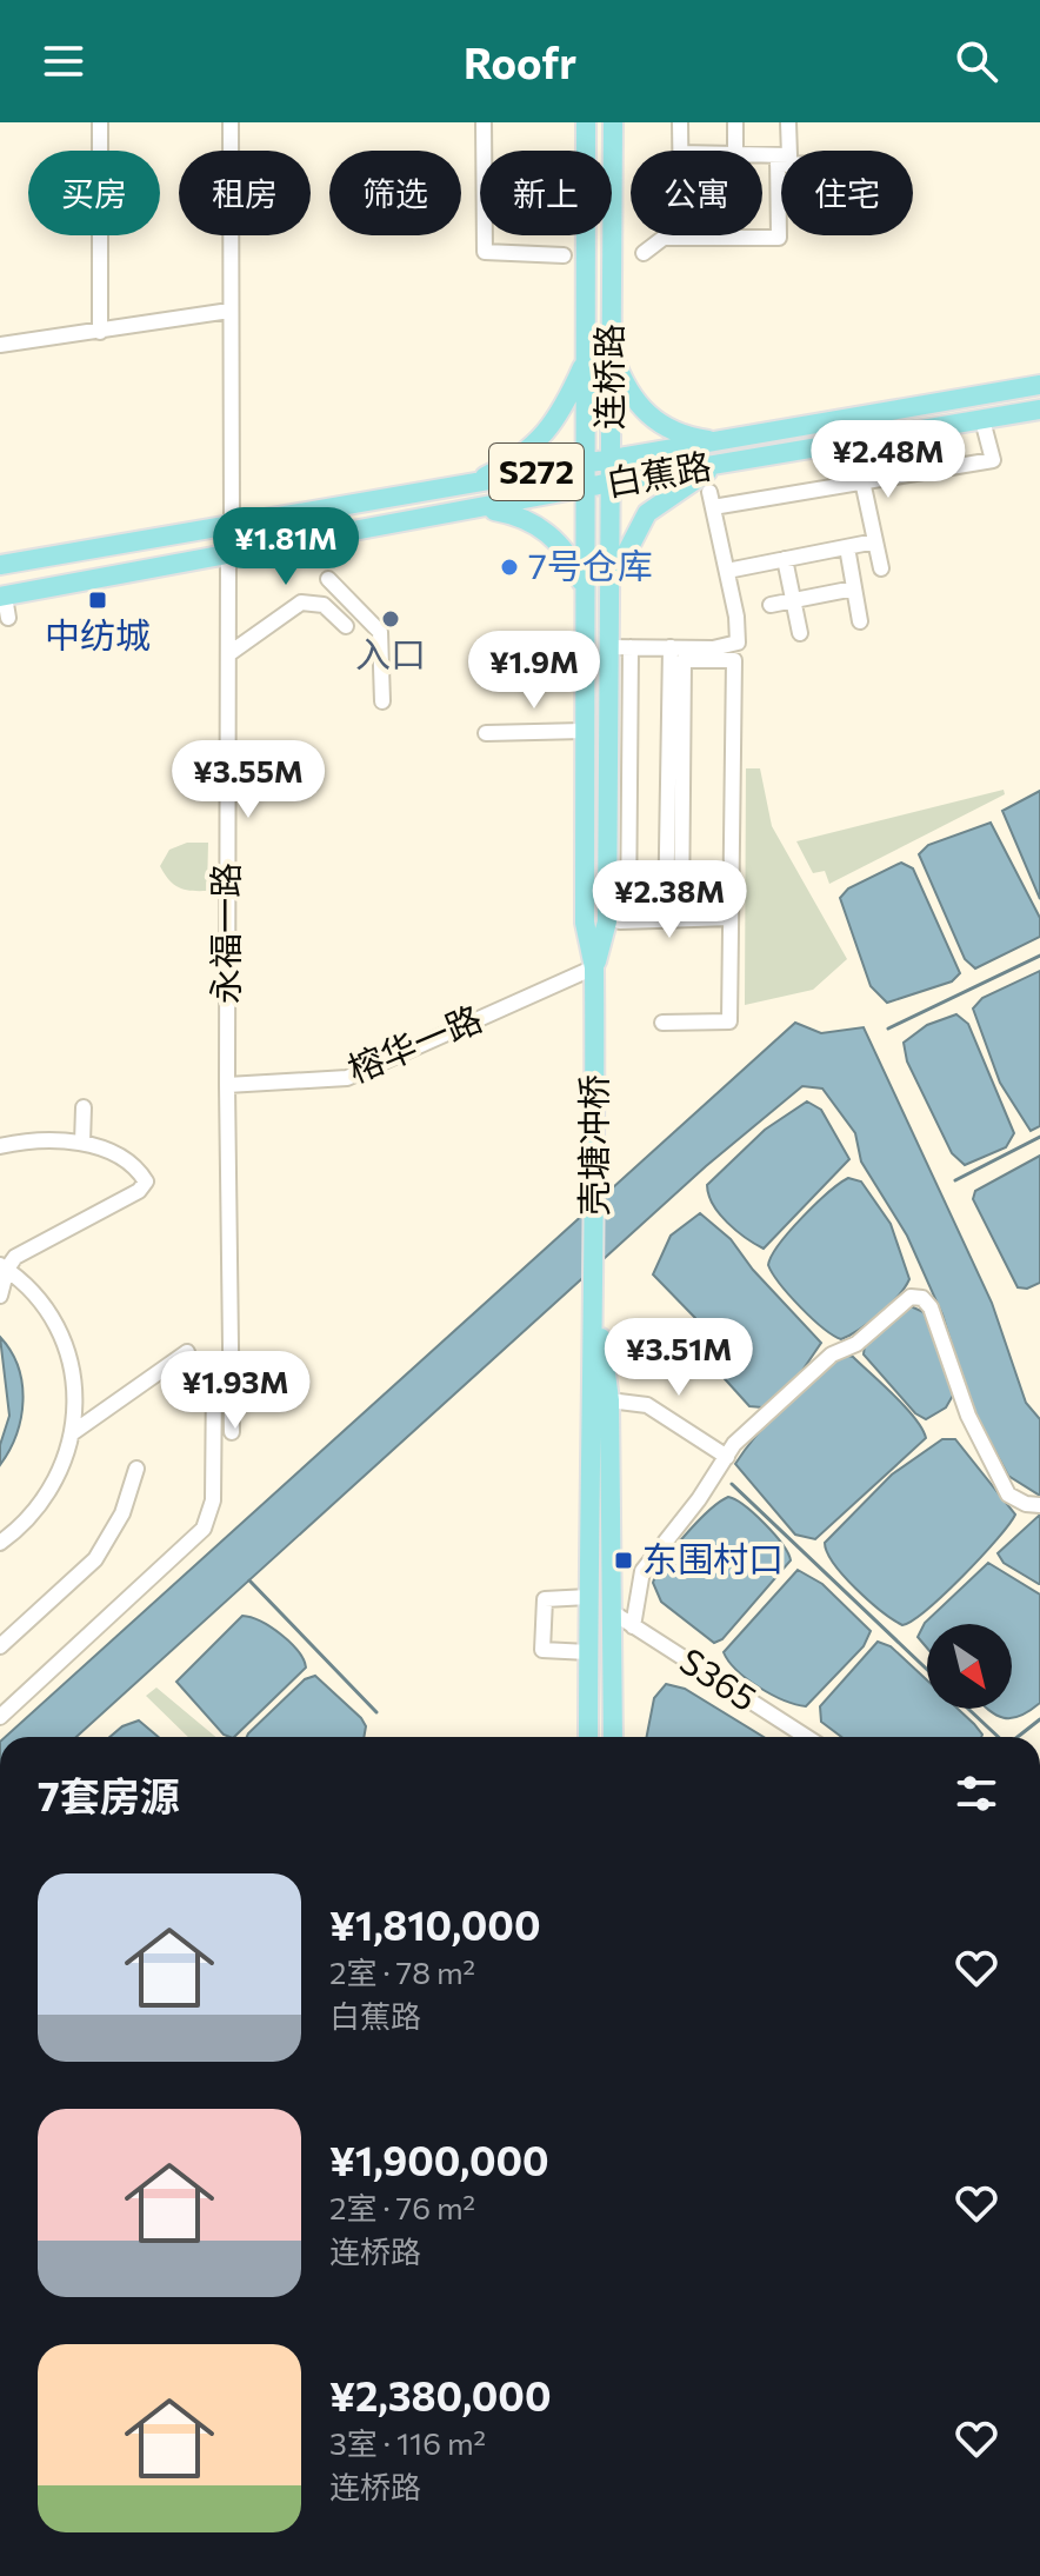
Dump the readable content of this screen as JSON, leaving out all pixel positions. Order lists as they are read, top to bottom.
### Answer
{
  "streets": {
    "main road": [
      "连桥路",
      "S272",
      "白蕉路",
      "壳塘冲桥"
    ],
    "street": ["永福一路", "榕华一路", "S365"]
  },
  "crossings": [
    ["连桥路", "S272"],
    ["连桥路", "白蕉路"],
    ["连桥路", "榕华一路"],
    ["连桥路", "壳塘冲桥"],
    ["白蕉路", "永福一路"],
    ["永福一路", "榕华一路"]
  ],
  "places": {
    "other": ["7号仓库", "入口"],
    "transit": ["中纺城", "东围村口"]
  },
  "north": "bottom right",
  "page": {
    "header": "Roofr",
    "chip": [
      "买房",
      "租房",
      "筛选",
      "新上",
      "公寓",
      "住宅"
    ],
    "price": [
      "¥2.48M",
      "¥1.81M",
      "¥1.9M",
      "¥3.55M",
      "¥2.38M",
      "¥3.51M",
      "¥1.93M"
    ],
    "heading": "7套房源",
    "list": [
      {
        "name": "¥1,810,000",
        "note": "2室 · 78 m² · 白蕉路"
      },
      {
        "name": "¥1,900,000",
        "note": "2室 · 76 m² · 连桥路"
      },
      {
        "name": "¥2,380,000",
        "note": "3室 · 116 m² · 连桥路"
      }
    ]
  }
}
